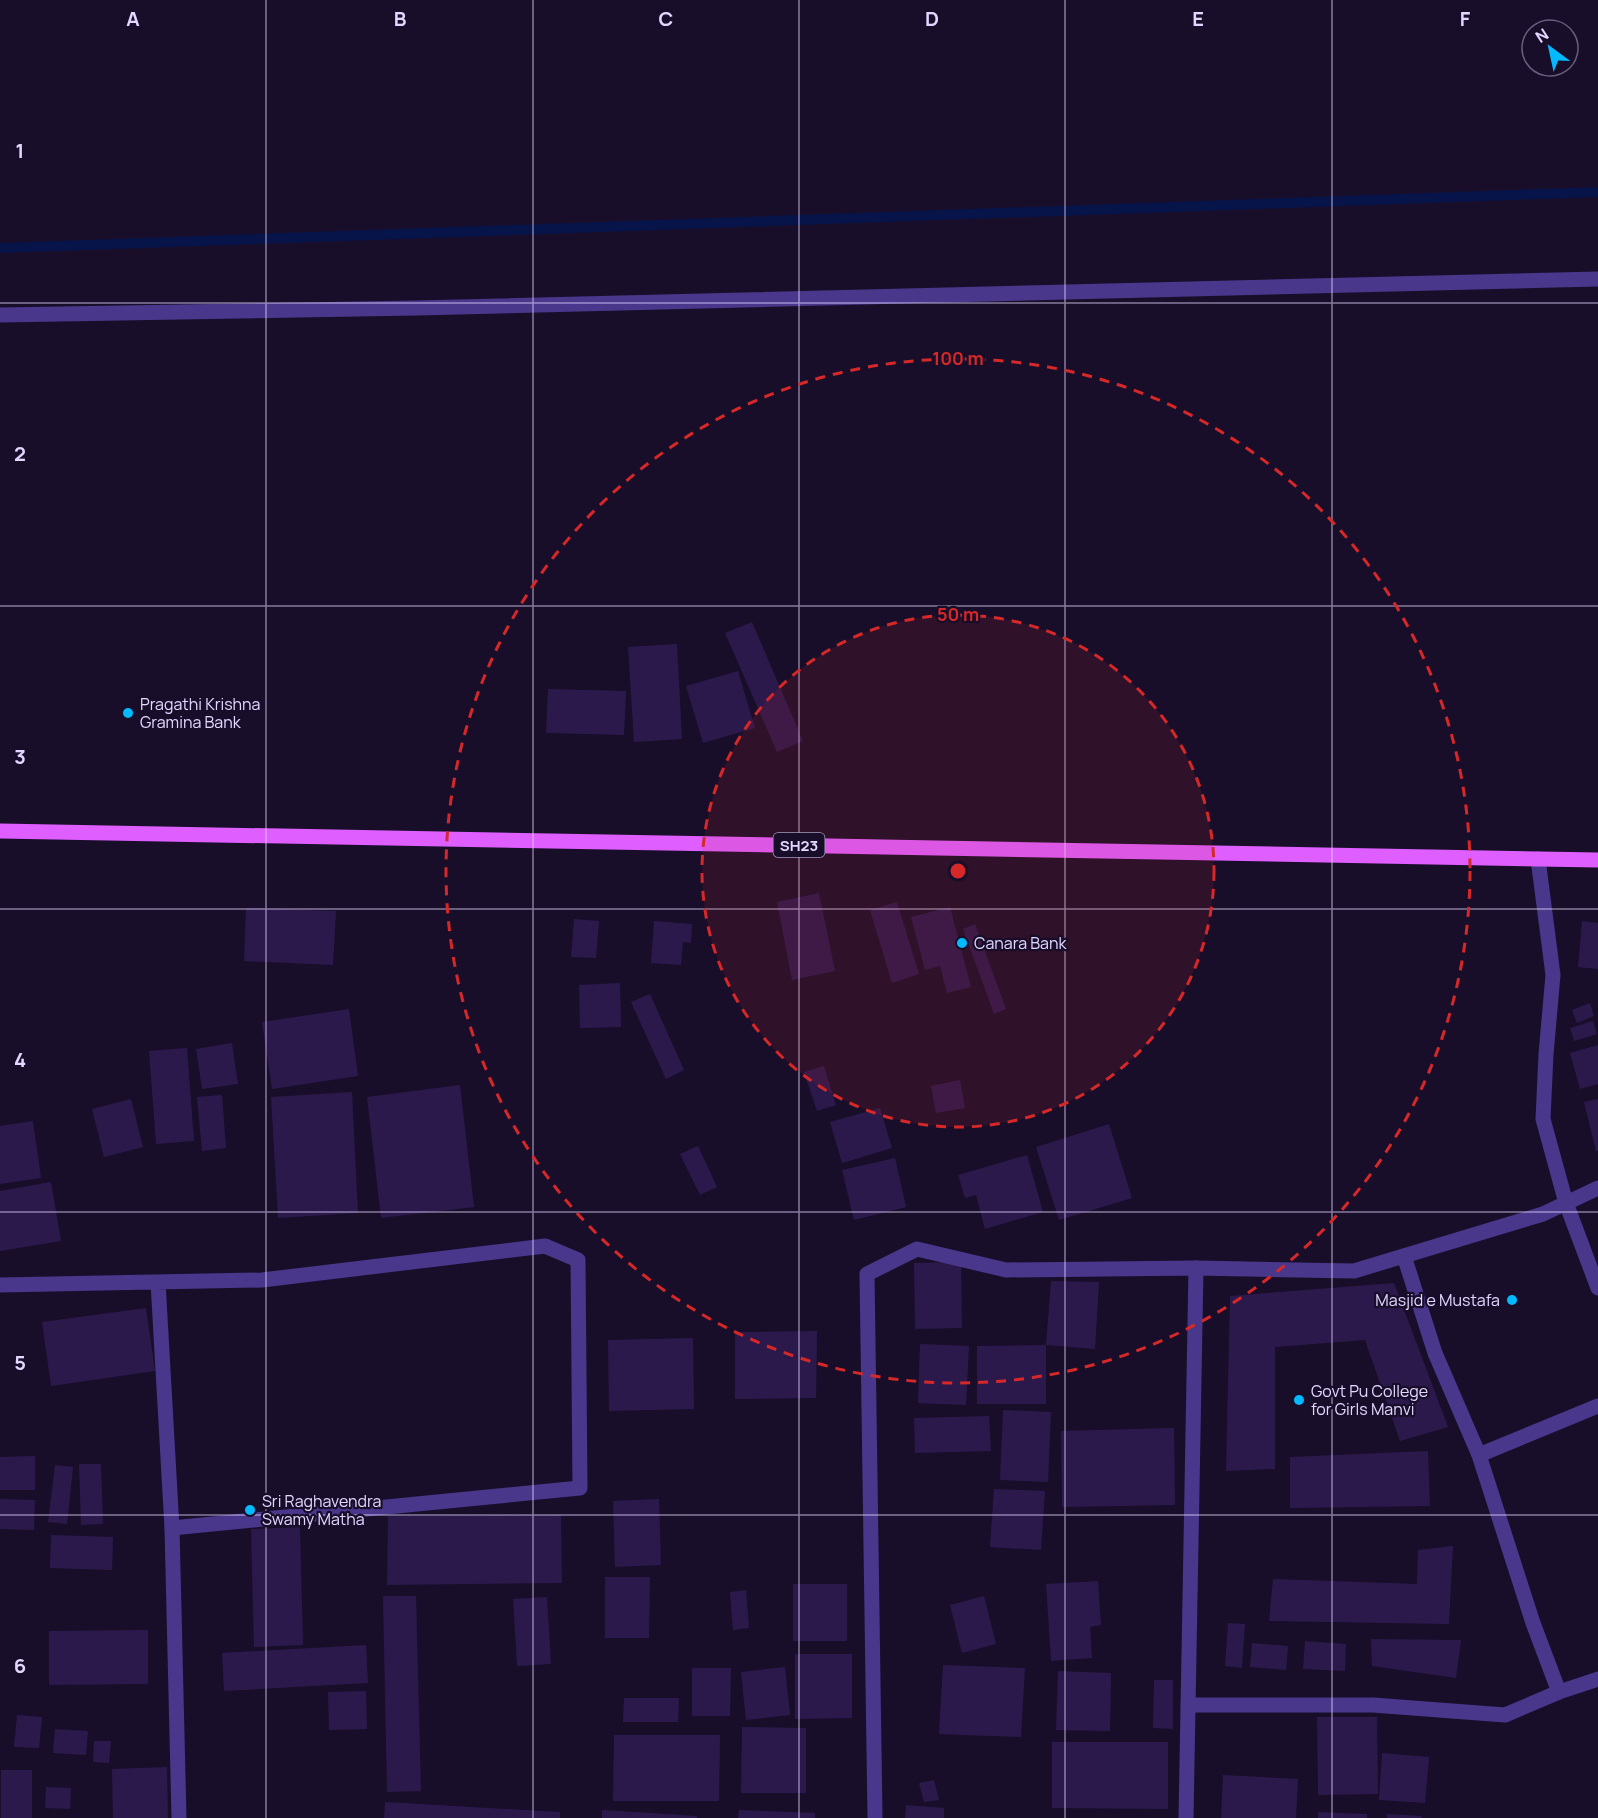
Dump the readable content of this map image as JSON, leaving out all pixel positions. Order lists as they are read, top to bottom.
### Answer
{
  "streets": {
    "main road": ["SH23"]
  },
  "places": [
    "Pragathi Krishna Gramina Bank",
    "Canara Bank",
    "Masjid e Mustafa",
    "Govt Pu College for Girls Manvi",
    "Sri Raghavendra Swamy Matha"
  ],
  "north": "top left",
  "grid": {
    "columns": [
      "A",
      "B",
      "C",
      "D",
      "E",
      "F"
    ],
    "rows": [
      "1",
      "2",
      "3",
      "4",
      "5",
      "6"
    ]
  },
  "rings": ["100 m", "50 m"]
}
